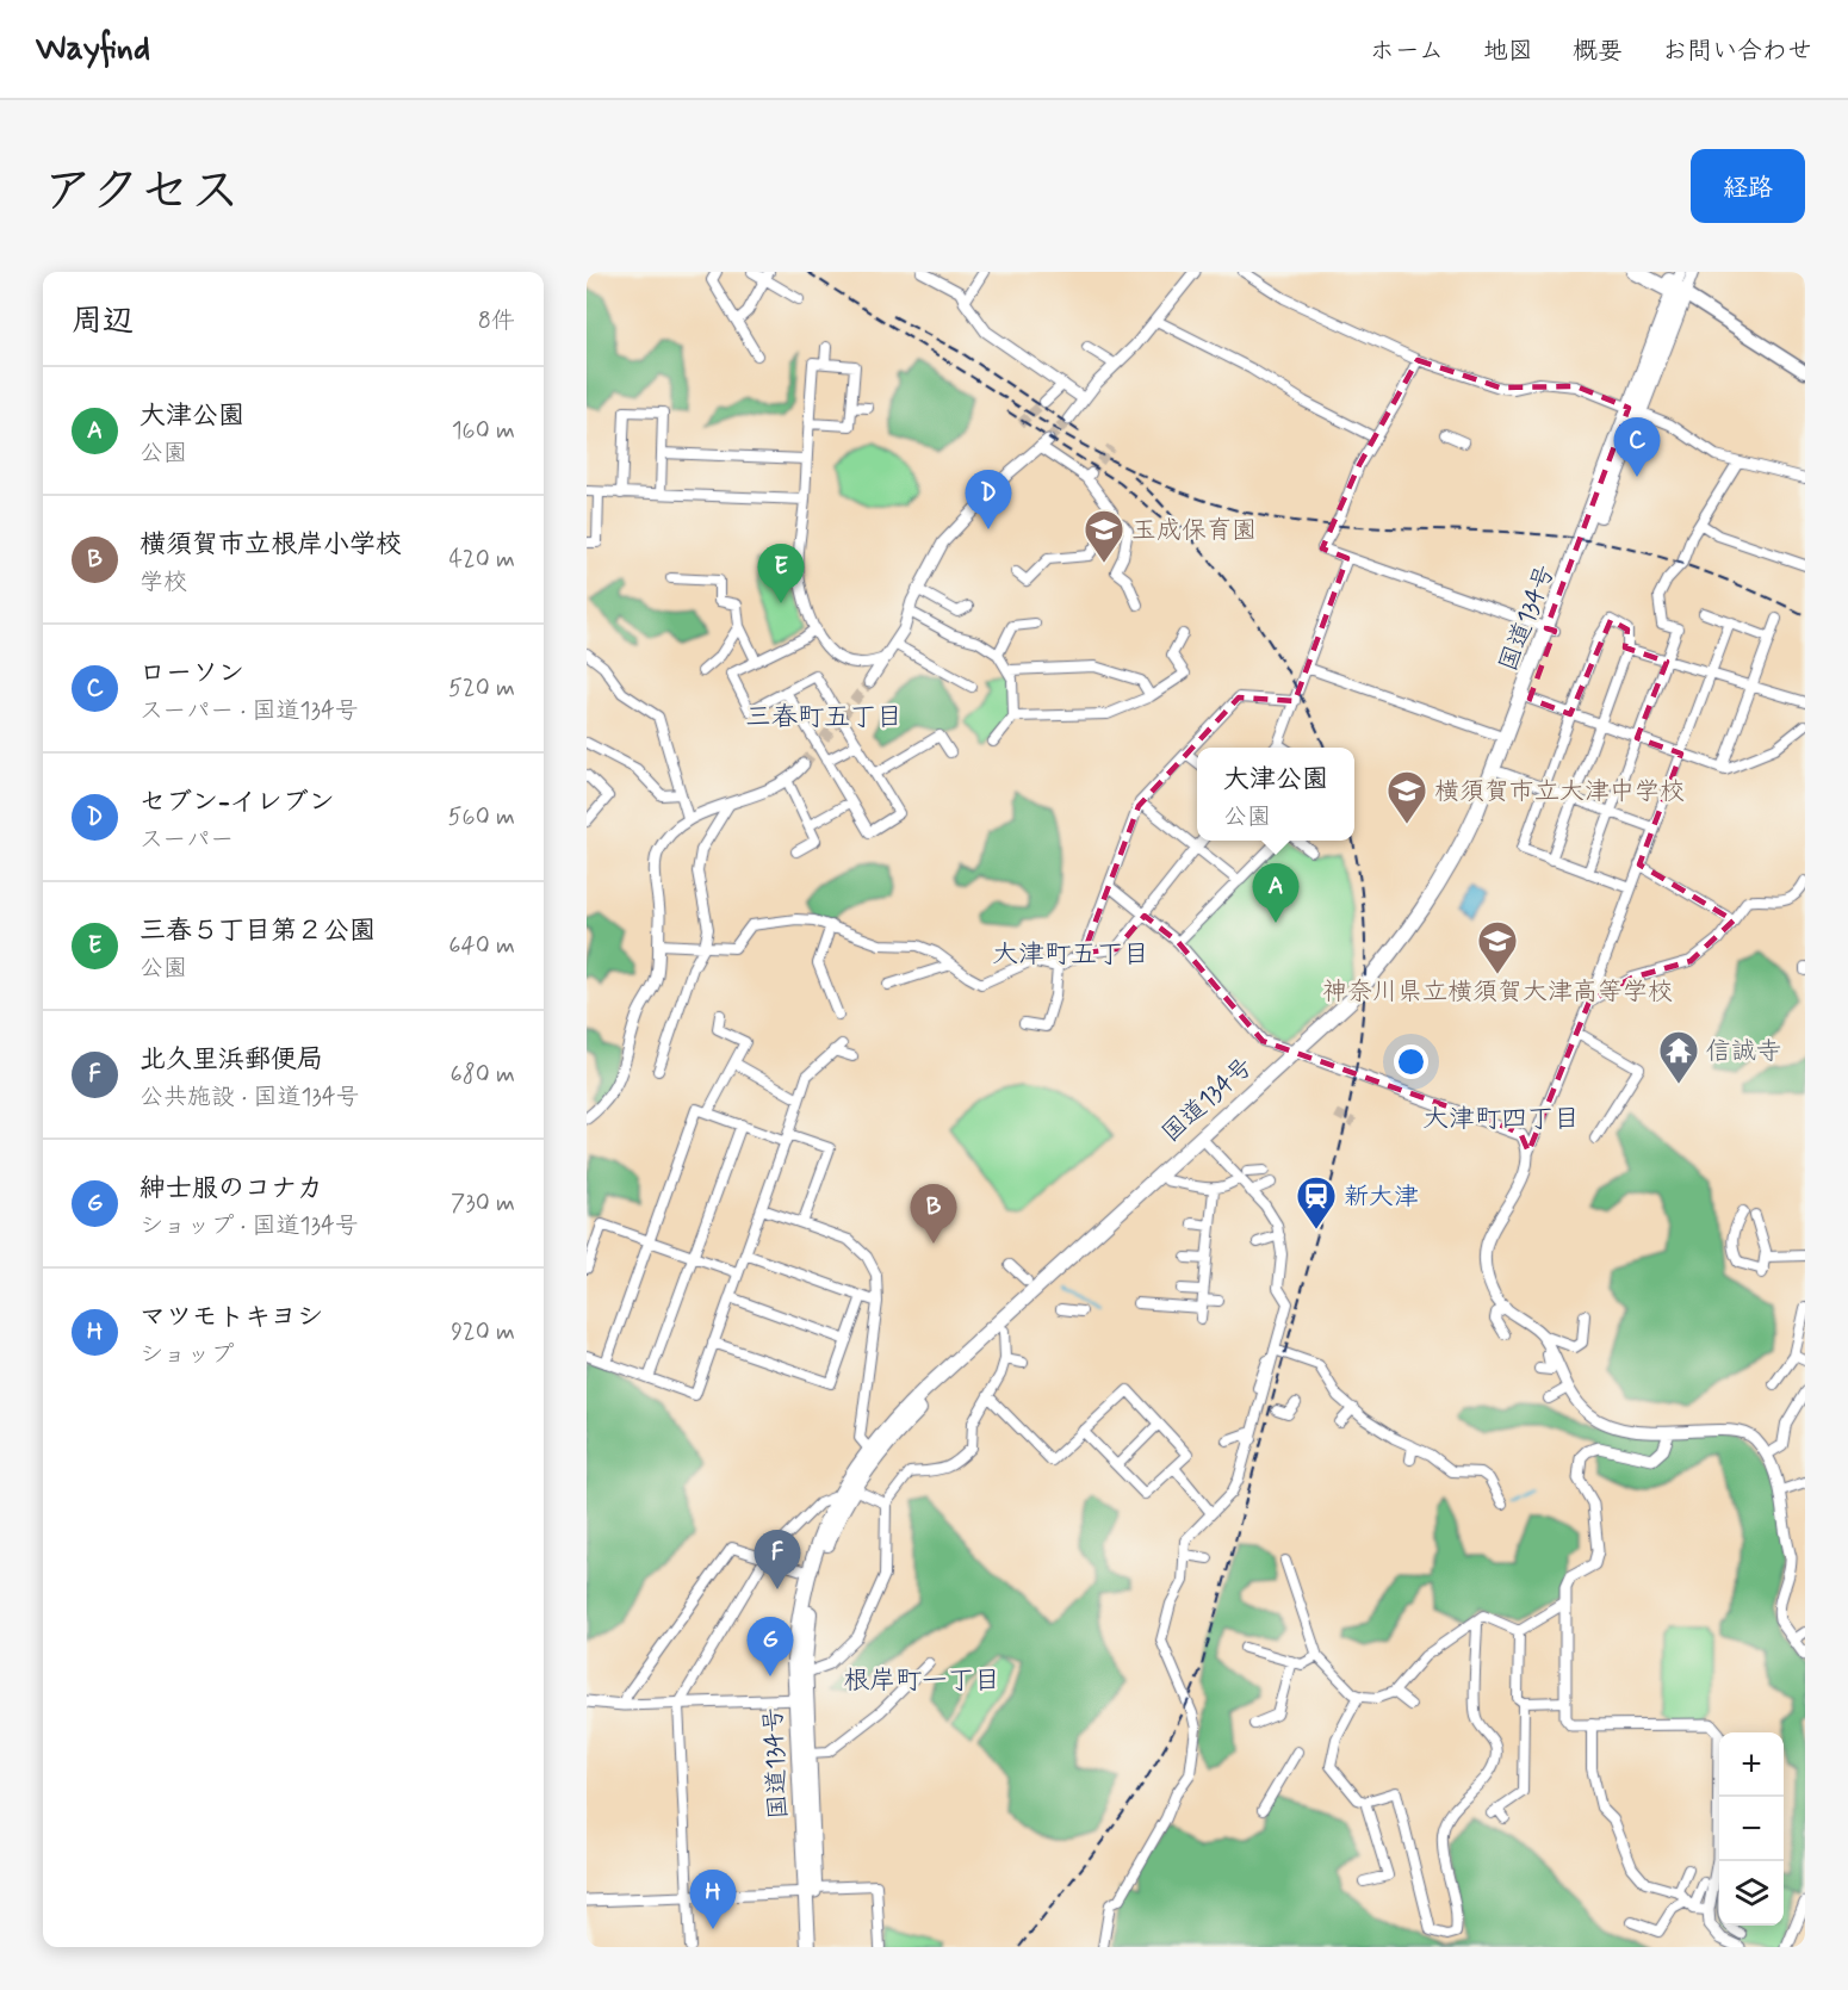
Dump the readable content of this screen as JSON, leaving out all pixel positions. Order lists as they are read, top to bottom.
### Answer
{
  "streets": {
    "highway": ["国道134号"]
  },
  "districts": [
    "三春町五丁目",
    "大津町五丁目",
    "大津町四丁目",
    "根岸町一丁目"
  ],
  "places": {
    "school or university": ["玉成保育園", "横須賀市立大津中学校", "神奈川県立横須賀大津高等学校"],
    "temple": ["信誠寺"],
    "station": ["新大津"]
  },
  "page": {
    "header": "Wayfind",
    "nav": [
      "ホーム",
      "地図",
      "概要",
      "お問い合わせ"
    ],
    "title": "アクセス",
    "buttons": "経路",
    "heading": ["周辺", "8件"],
    "list": [
      {
        "mark": "A",
        "name": "大津公園",
        "note": "公園",
        "value": "160 m"
      },
      {
        "mark": "B",
        "name": "横須賀市立根岸小学校",
        "note": "学校",
        "value": "420 m"
      },
      {
        "mark": "C",
        "name": "ローソン",
        "note": "スーパー · 国道134号",
        "value": "520 m"
      },
      {
        "mark": "D",
        "name": "セブン-イレブン",
        "note": "スーパー",
        "value": "560 m"
      },
      {
        "mark": "E",
        "name": "三春５丁目第２公園",
        "note": "公園",
        "value": "640 m"
      },
      {
        "mark": "F",
        "name": "北久里浜郵便局",
        "note": "公共施設 · 国道134号",
        "value": "680 m"
      },
      {
        "mark": "G",
        "name": "紳士服のコナカ",
        "note": "ショップ · 国道134号",
        "value": "730 m"
      },
      {
        "mark": "H",
        "name": "マツモトキヨシ",
        "note": "ショップ",
        "value": "920 m"
      }
    ],
    "pins": [
      "C",
      "D",
      "E",
      "A",
      "B",
      "F",
      "G",
      "H"
    ],
    "popup": ["大津公園", "公園"],
    "map_buttons": ["+", "−"]
  }
}
